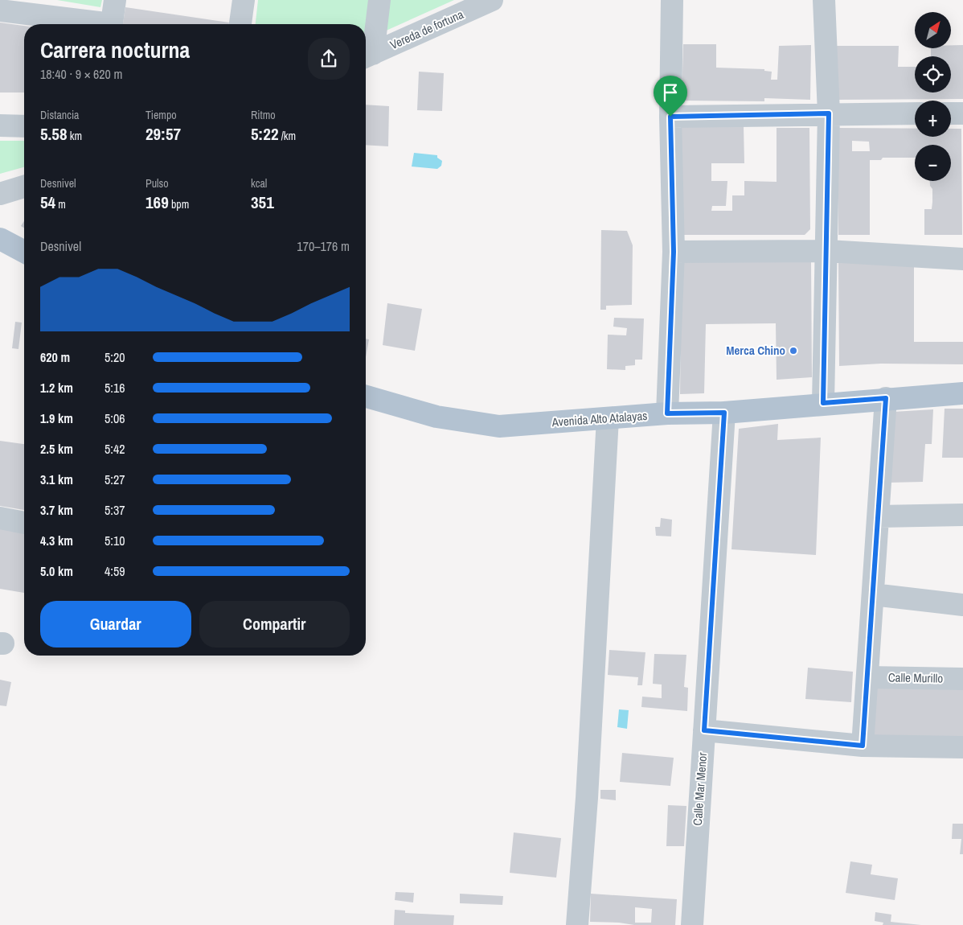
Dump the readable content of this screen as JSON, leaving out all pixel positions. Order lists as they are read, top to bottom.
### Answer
{
  "streets": {
    "main road": ["Avenida Alto Atalayas"],
    "street": ["Vereda de fortuna", "Calle Murillo", "Calle Mar Menor"]
  },
  "crossings": [
    ["Avenida Alto Atalayas", "Calle Mar Menor"]
  ],
  "places": ["Merca Chino"],
  "north": "top right",
  "page": {
    "map_buttons": ["+", "−"],
    "heading": ["Carrera nocturna", "18:40 · 9 × 620 m"],
    "stats": [
      ["Distancia", "5.58 km"],
      ["Tiempo", "29:57"],
      ["Ritmo", "5:22 /km"],
      ["Desnivel", "54 m"],
      ["Pulso", "169 bpm"],
      ["kcal", "351"]
    ],
    "chart": ["Desnivel", "170–176 m"],
    "list": [
      {
        "name": "620 m",
        "note": "5:20"
      },
      {
        "name": "1.2 km",
        "note": "5:16"
      },
      {
        "name": "1.9 km",
        "note": "5:06"
      },
      {
        "name": "2.5 km",
        "note": "5:42"
      },
      {
        "name": "3.1 km",
        "note": "5:27"
      },
      {
        "name": "3.7 km",
        "note": "5:37"
      },
      {
        "name": "4.3 km",
        "note": "5:10"
      },
      {
        "name": "5.0 km",
        "note": "4:59"
      }
    ],
    "buttons": ["Guardar", "Compartir"]
  }
}
